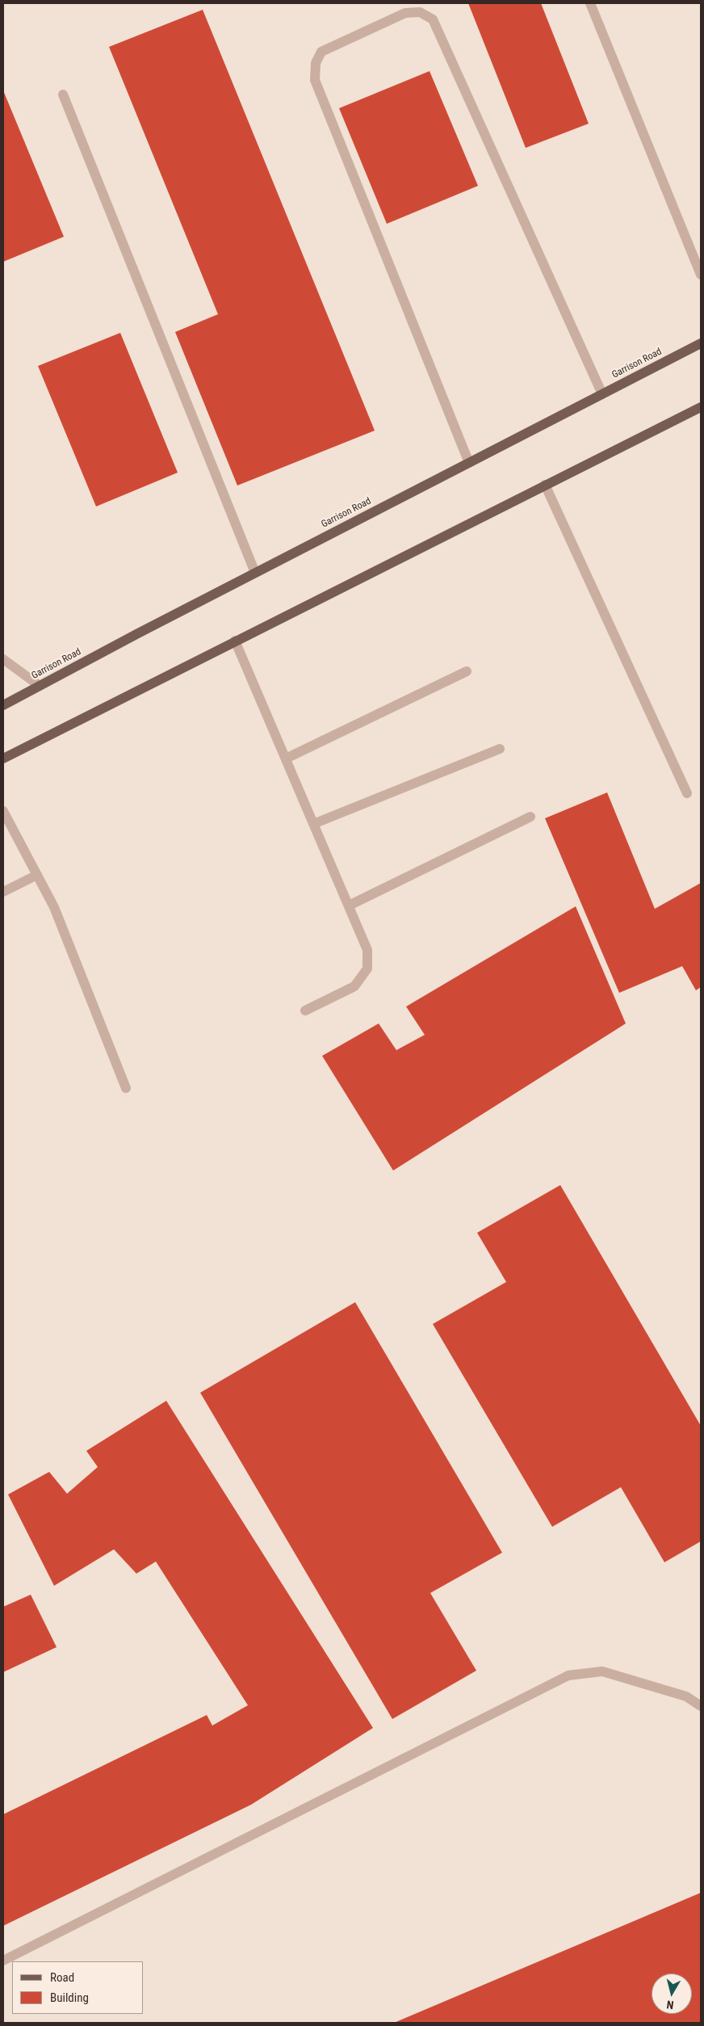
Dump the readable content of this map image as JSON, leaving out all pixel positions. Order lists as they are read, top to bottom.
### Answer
{
  "streets": {
    "main road": ["Garrison Road"]
  },
  "legend": ["Road", "Building"],
  "north": "bottom"
}
